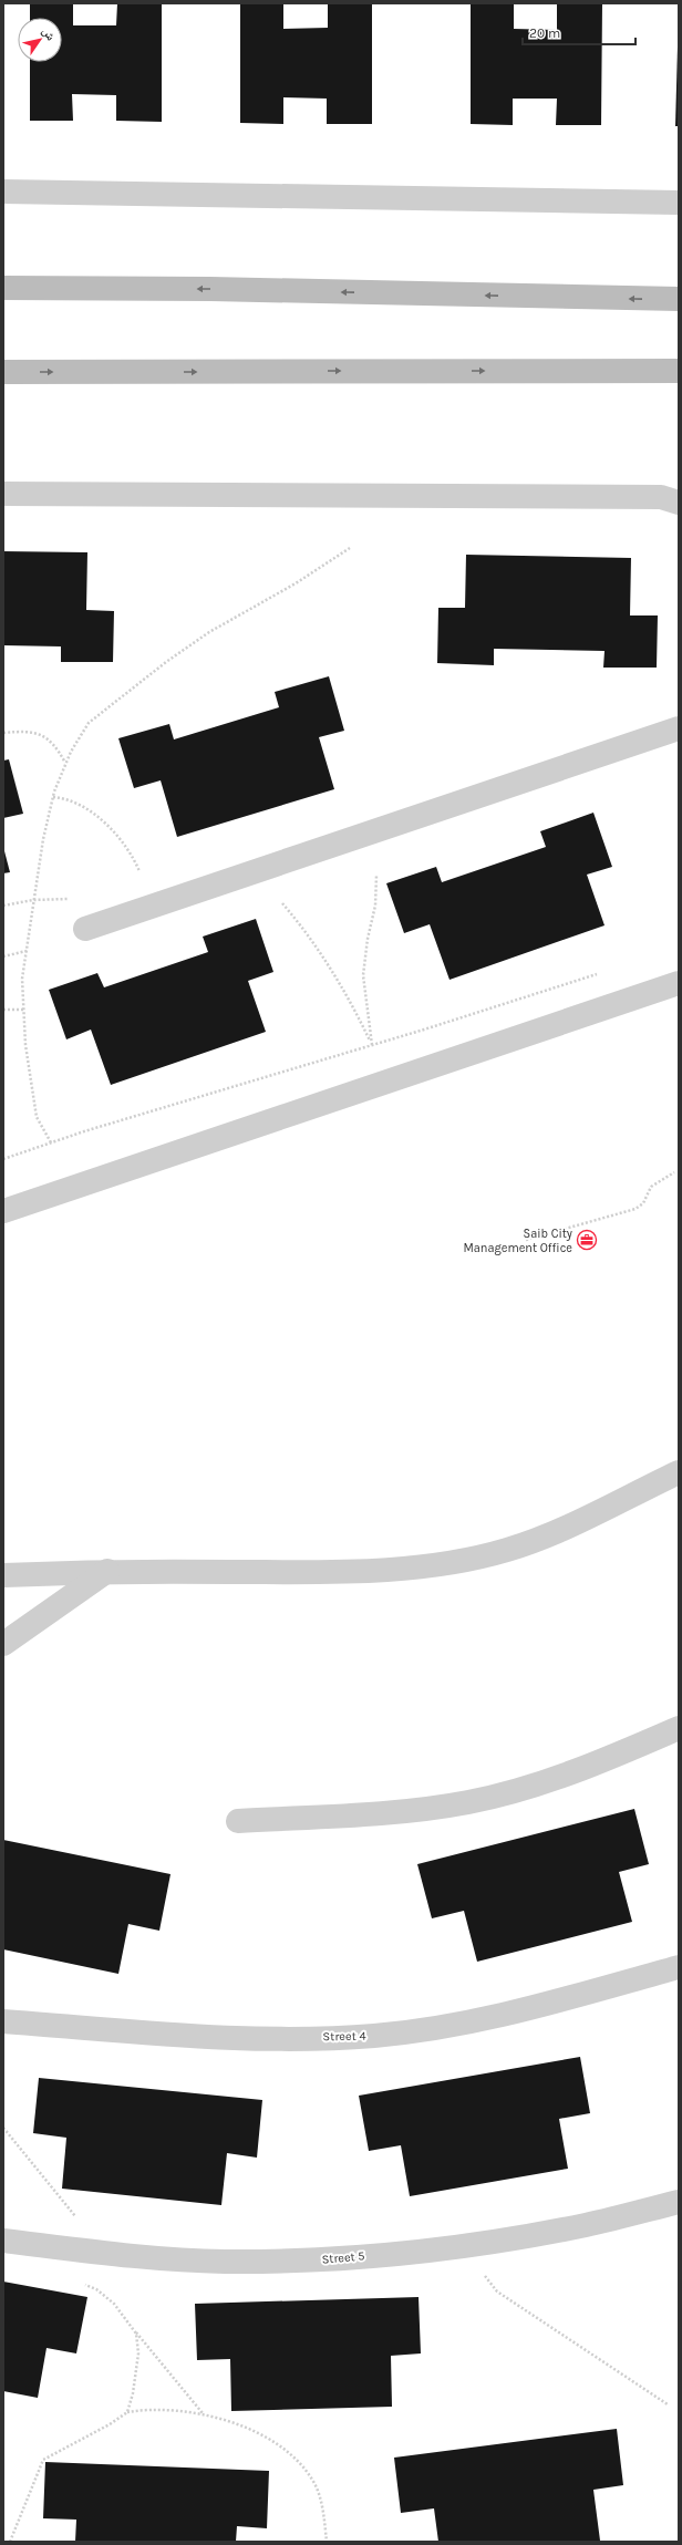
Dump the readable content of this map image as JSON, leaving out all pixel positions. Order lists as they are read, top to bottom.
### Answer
{
  "streets": {
    "street": ["Street 4", "Street 5"]
  },
  "places": {
    "office": ["Saib City Management Office"]
  },
  "scale_bar": "20 m",
  "north": "top right"
}
